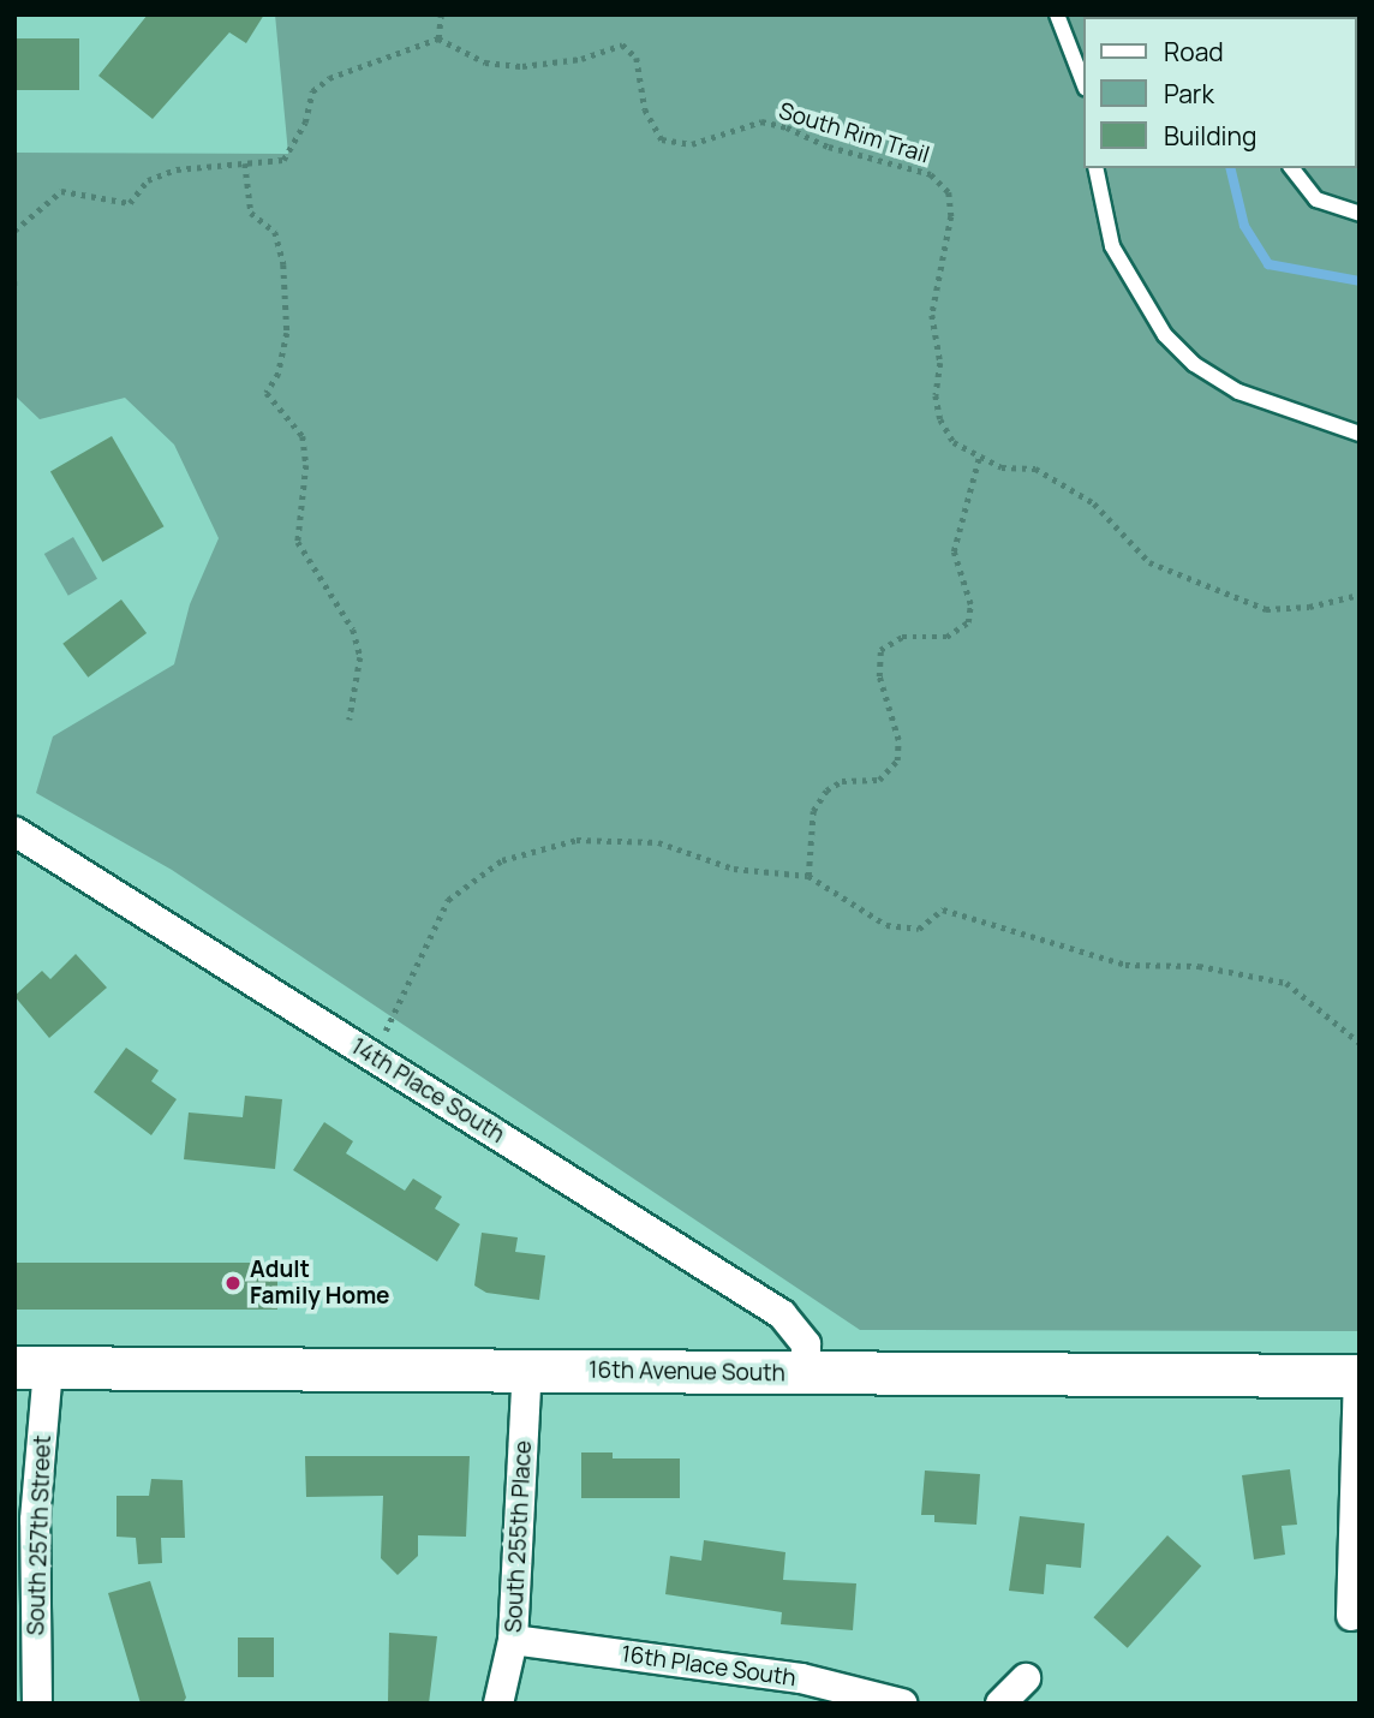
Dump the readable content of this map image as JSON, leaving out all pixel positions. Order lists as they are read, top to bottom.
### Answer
{
  "streets": {
    "main road": ["16th Avenue South"],
    "street": [
      "14th Place South",
      "South 257th Street",
      "South 255th Place",
      "16th Place South"
    ],
    "path": ["South Rim Trail"]
  },
  "crossings": [
    ["14th Place South", "16th Avenue South"],
    ["16th Avenue South", "South 257th Street"],
    ["16th Avenue South", "South 255th Place"],
    ["South 255th Place", "16th Place South"]
  ],
  "places": ["Adult Family Home"],
  "legend": ["Road", "Park", "Building"]
}
